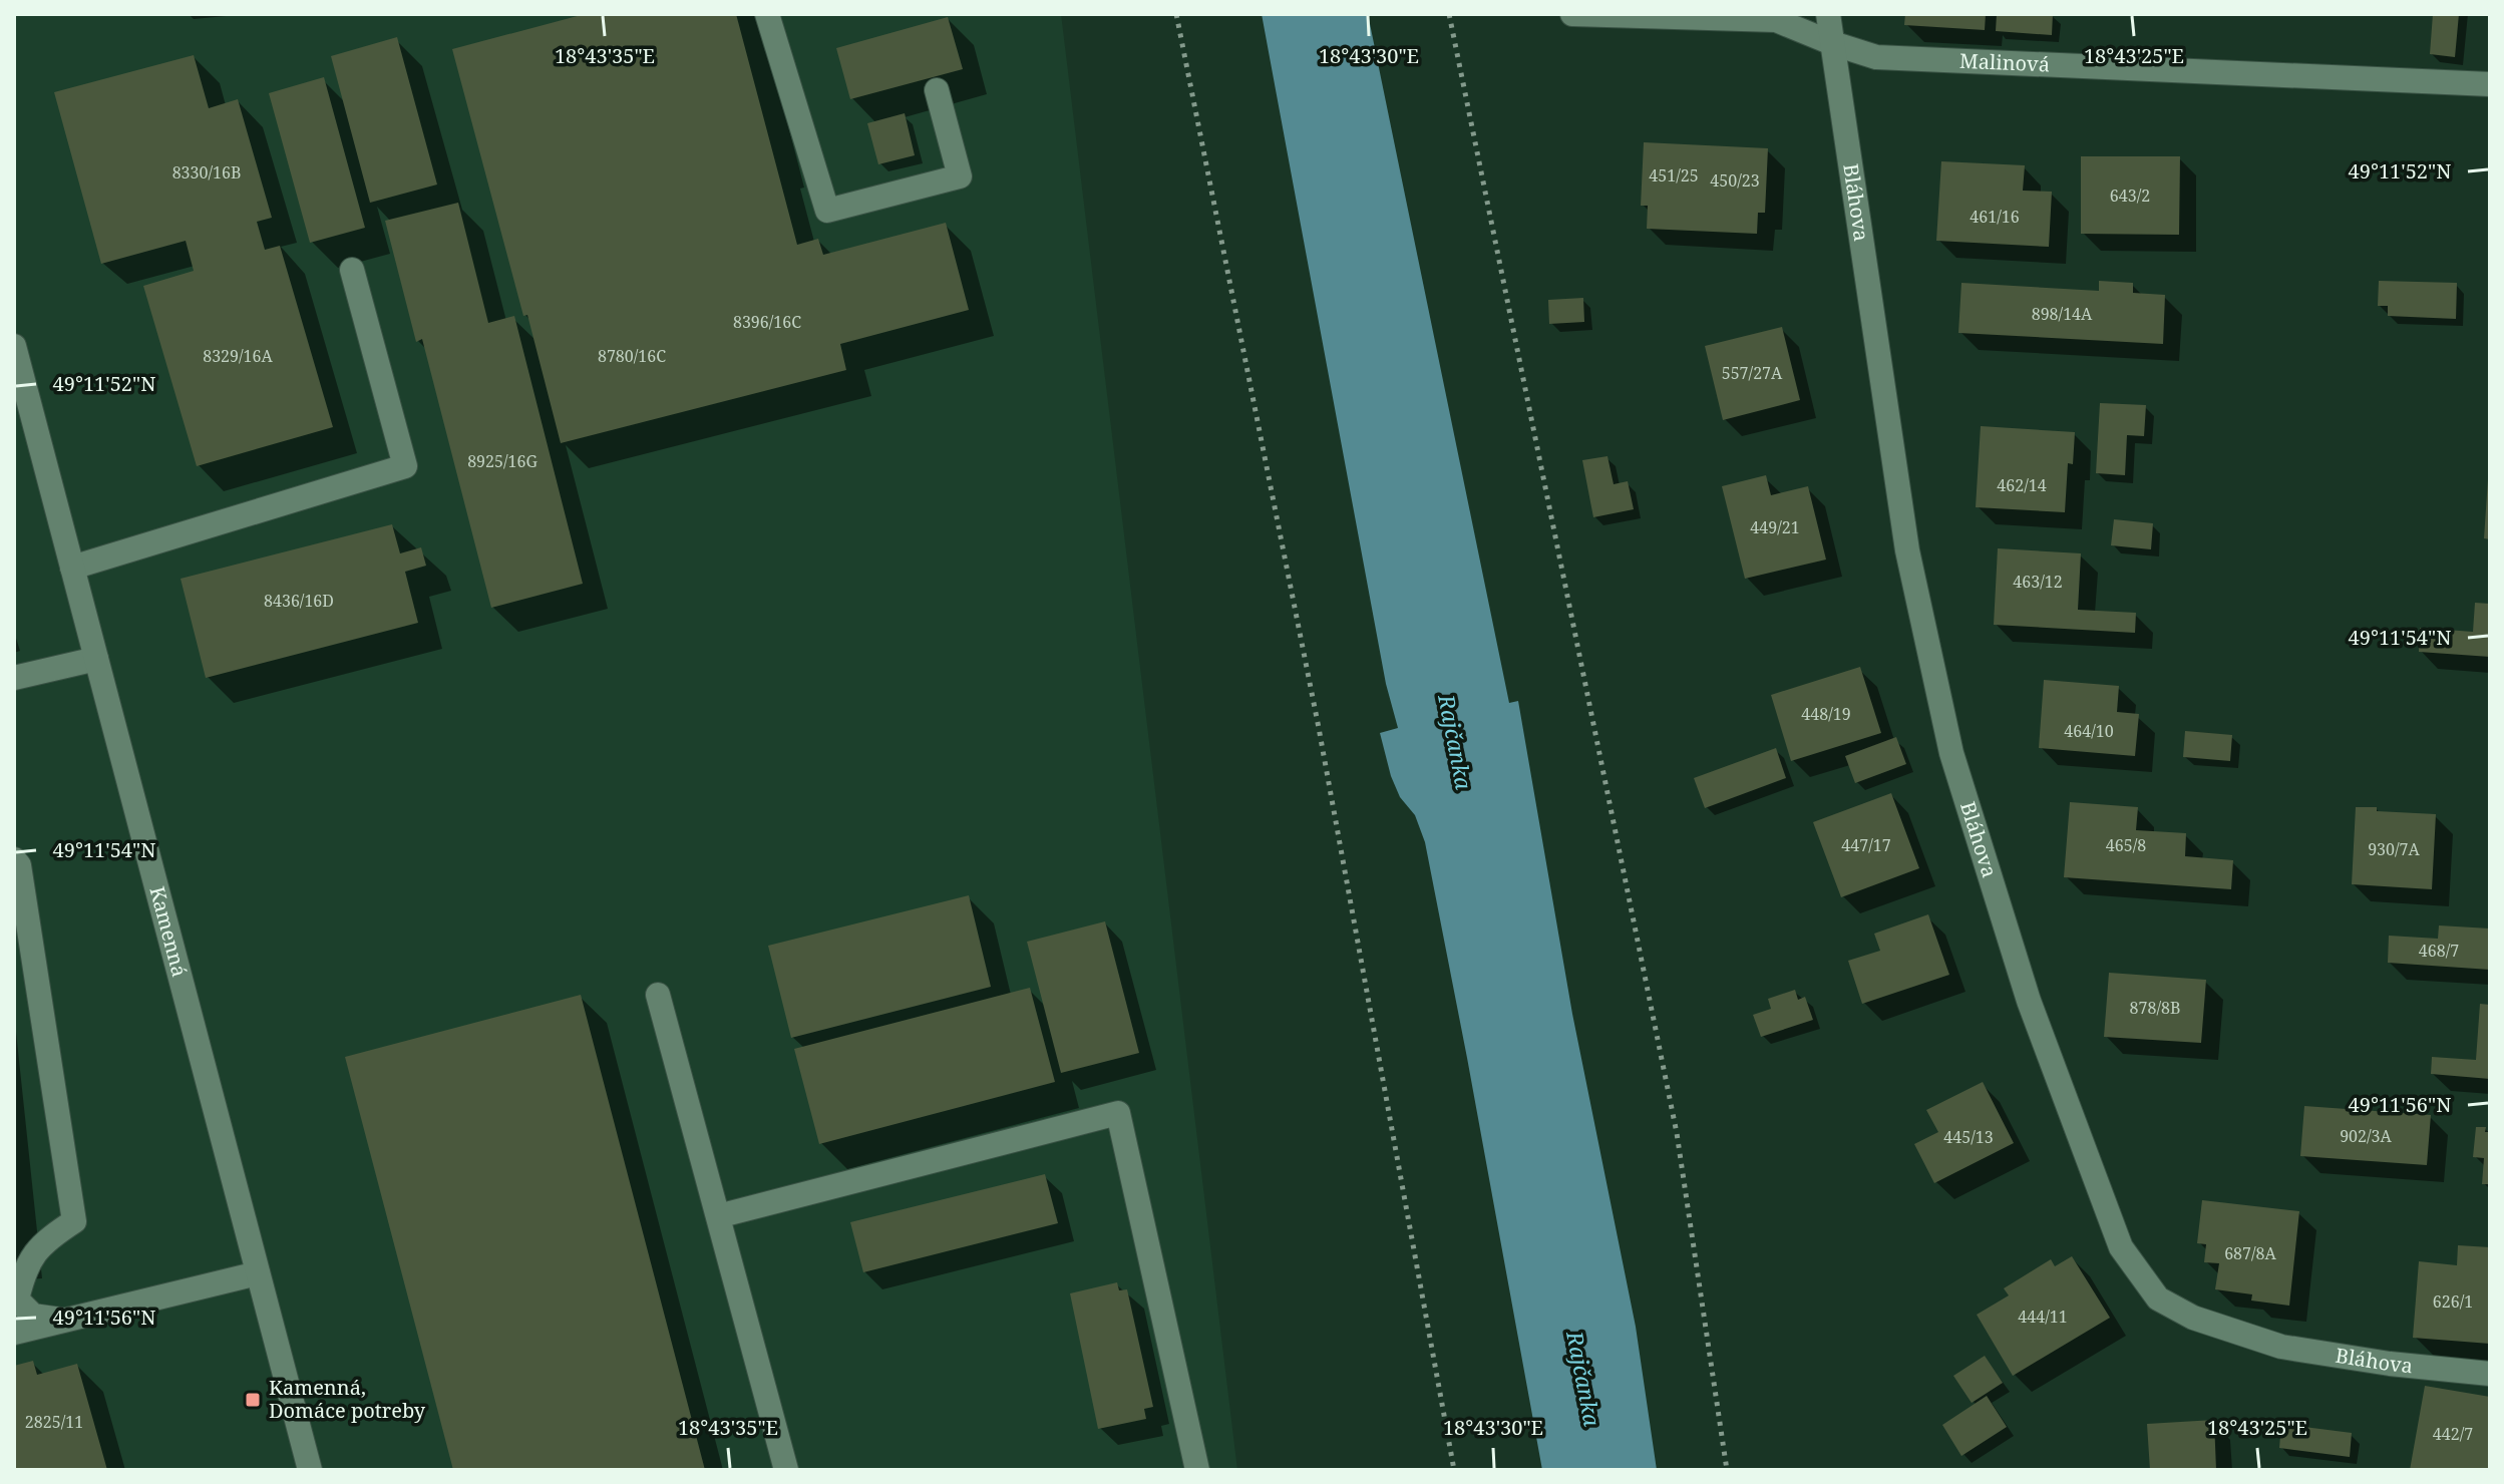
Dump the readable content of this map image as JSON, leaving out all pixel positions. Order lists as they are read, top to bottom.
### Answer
{
  "streets": {
    "street": ["Malinová", "Bláhova", "Kamenná"]
  },
  "crossings": [
    ["Malinová", "Bláhova"]
  ],
  "water": ["Rajčanka"],
  "places": {
    "transit": ["Kamenná, Domáce potreby"]
  },
  "house_numbers": [
    "8330/16B",
    "451/25",
    "450/23",
    "643/2",
    "461/16",
    "898/14A",
    "8396/16C",
    "8329/16A",
    "8780/16C",
    "557/27A",
    "8925/16G",
    "462/14",
    "449/21",
    "463/12",
    "8436/16D",
    "448/19",
    "464/10",
    "447/17",
    "465/8",
    "930/7A",
    "468/7",
    "878/8B",
    "902/3A",
    "445/13",
    "687/8A",
    "626/1",
    "444/11",
    "2825/11",
    "442/7"
  ],
  "coordinates": [
    "18°43'35\"E",
    "18°43'30\"E",
    "18°43'25\"E",
    "49°11'52\"N",
    "49°11'54\"N",
    "49°11'56\"N"
  ]
}
